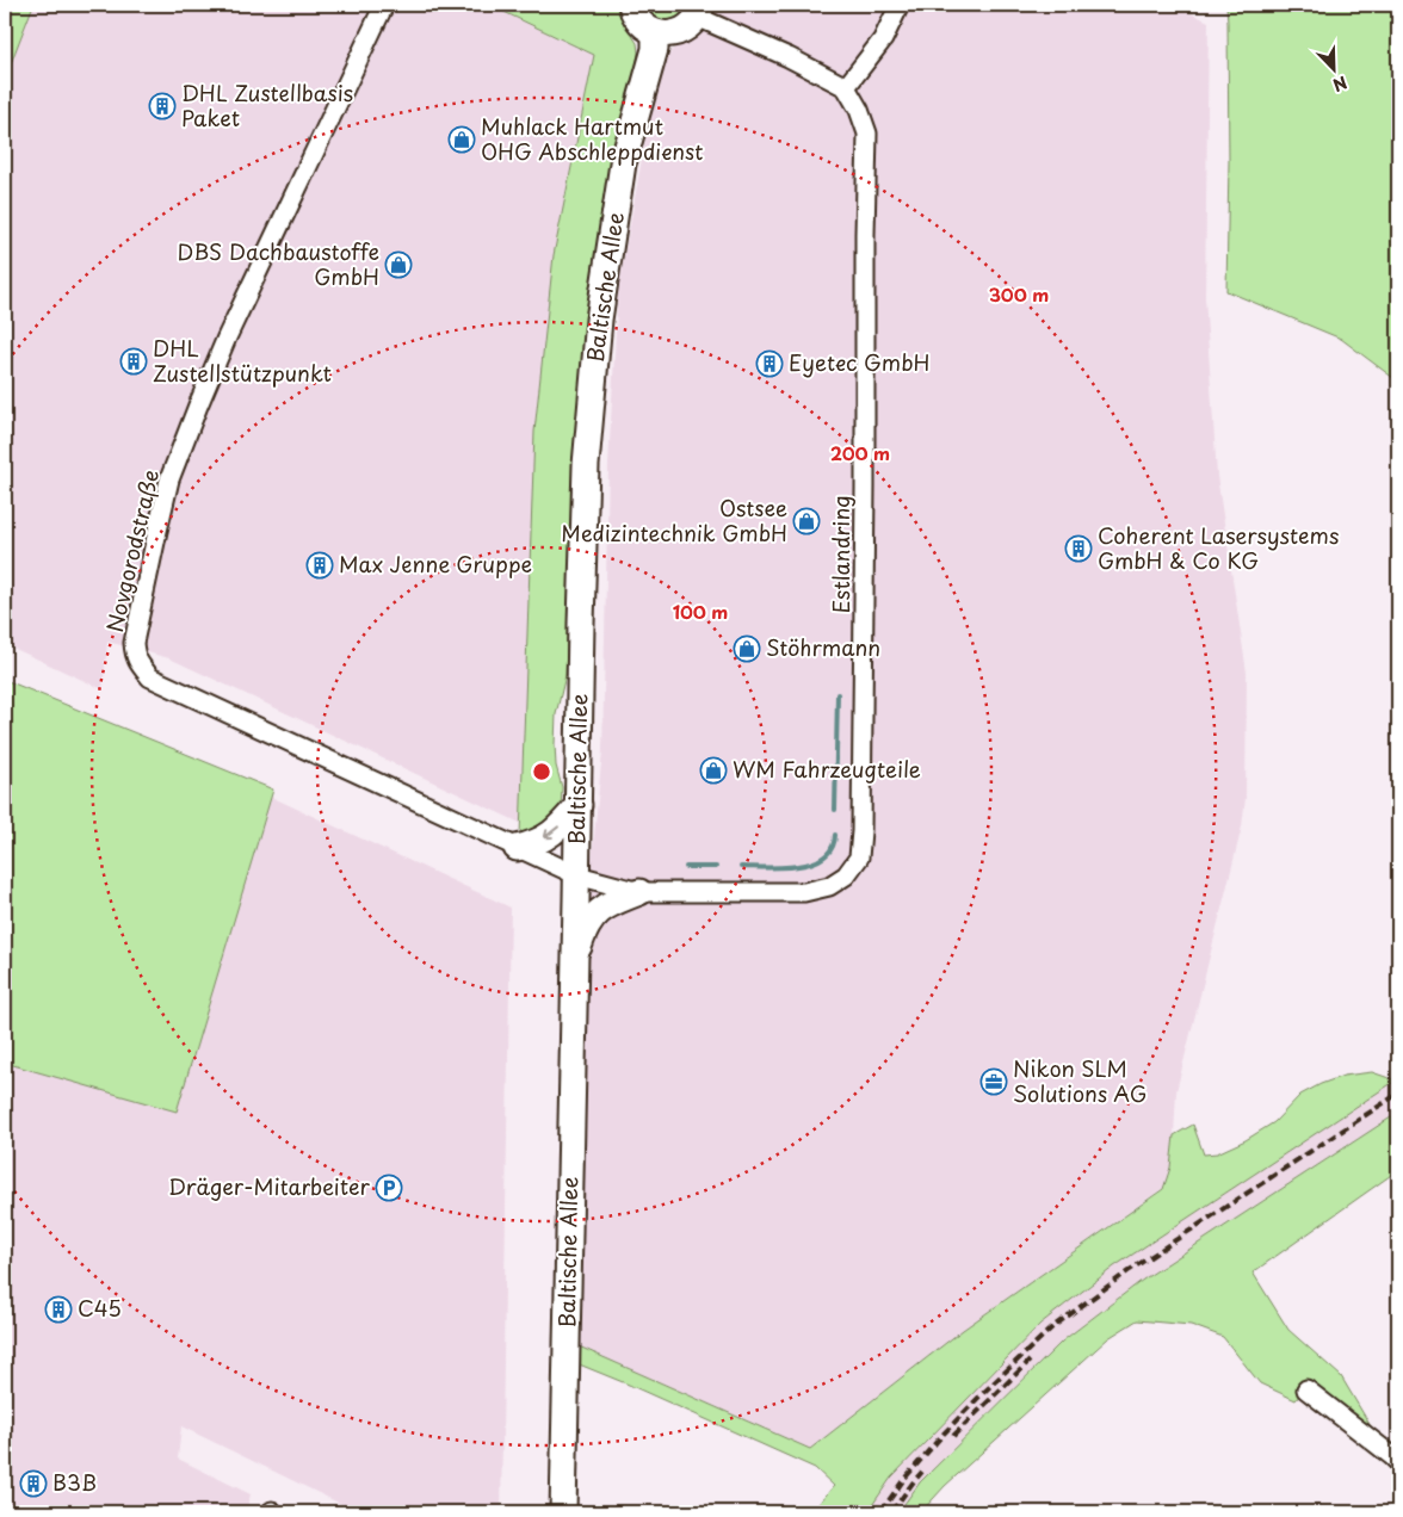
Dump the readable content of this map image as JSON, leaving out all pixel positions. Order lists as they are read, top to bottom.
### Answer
{
  "streets": {
    "main road": ["Baltische Allee"],
    "street": ["Novgorodstraße", "Estlandring"]
  },
  "crossings": [
    ["Baltische Allee", "Novgorodstraße"],
    ["Baltische Allee", "Estlandring"],
    ["Novgorodstraße", "Estlandring"]
  ],
  "places": {
    "building": [
      "DHL Zustellbasis Paket",
      "DHL Zustellstützpunkt",
      "Eyetec GmbH",
      "Coherent Lasersystems GmbH & Co KG",
      "Max Jenne Gruppe",
      "C45",
      "B3B"
    ],
    "shop": [
      "Muhlack Hartmut OHG Abschleppdienst",
      "DBS Dachbaustoffe GmbH",
      "Ostsee Medizintechnik GmbH",
      "Stöhrmann",
      "WM Fahrzeugteile"
    ],
    "office": ["Nikon SLM Solutions AG"],
    "parking": ["Dräger-Mitarbeiter"]
  },
  "north": "bottom right",
  "rings": ["300 m", "200 m", "100 m"]
}
